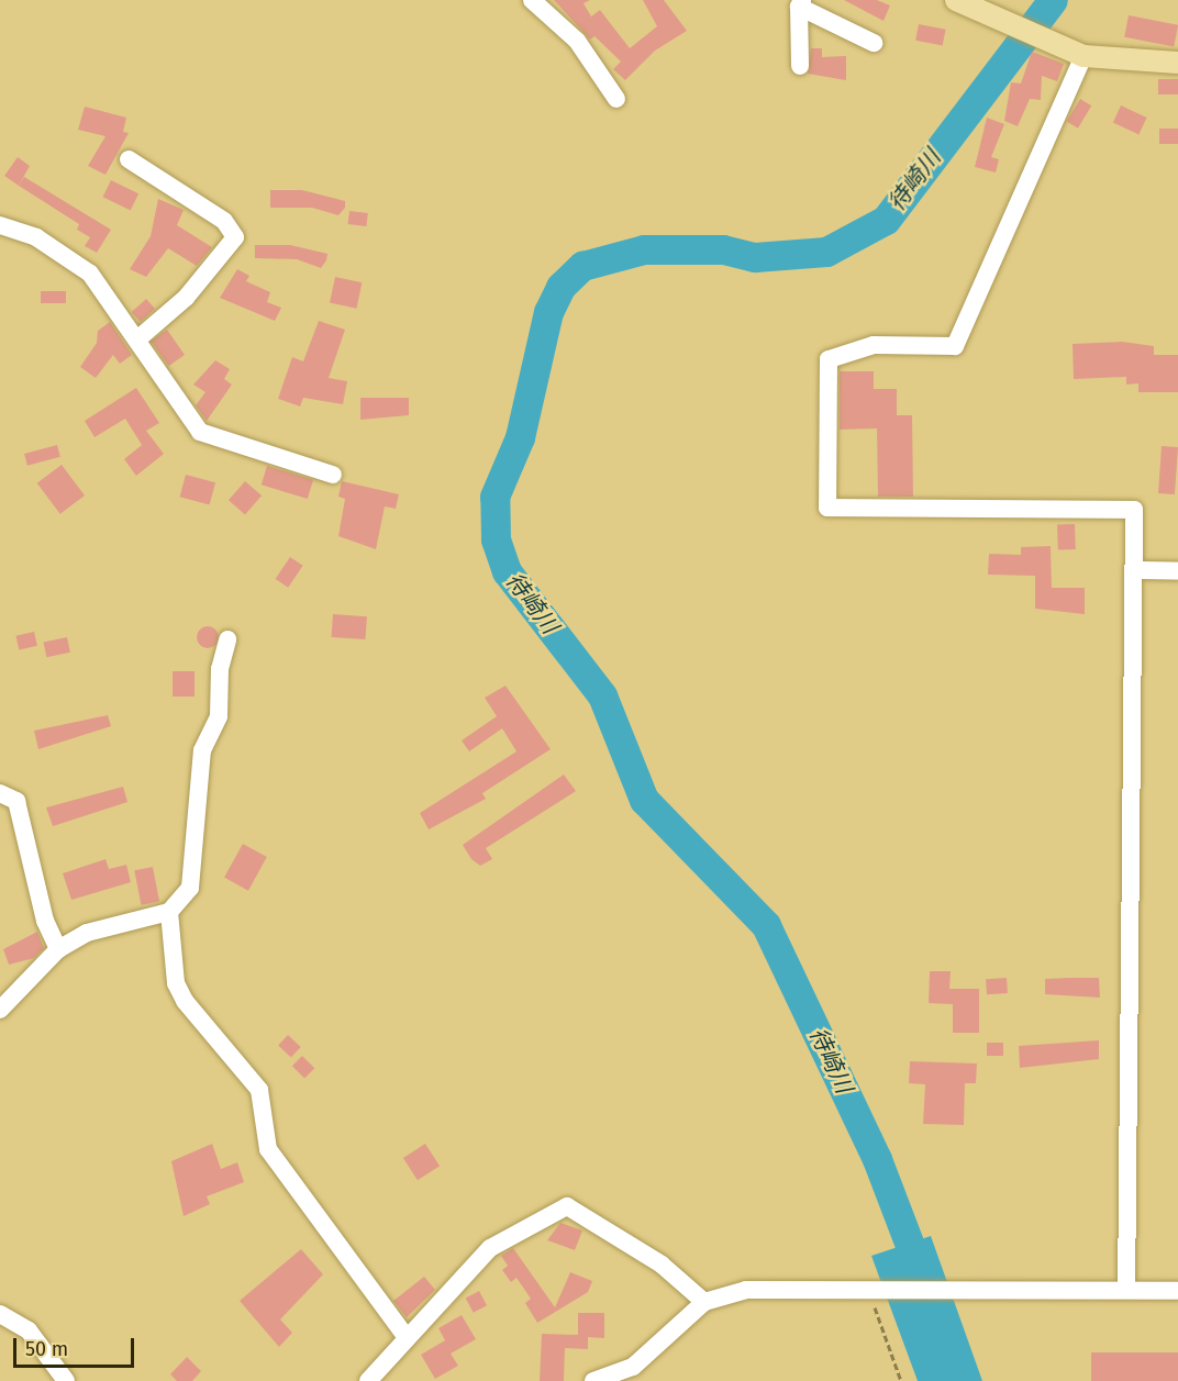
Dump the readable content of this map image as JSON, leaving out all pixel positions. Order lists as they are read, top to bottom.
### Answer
{
  "water": ["待崎川"],
  "scale_bar": "50 m"
}
